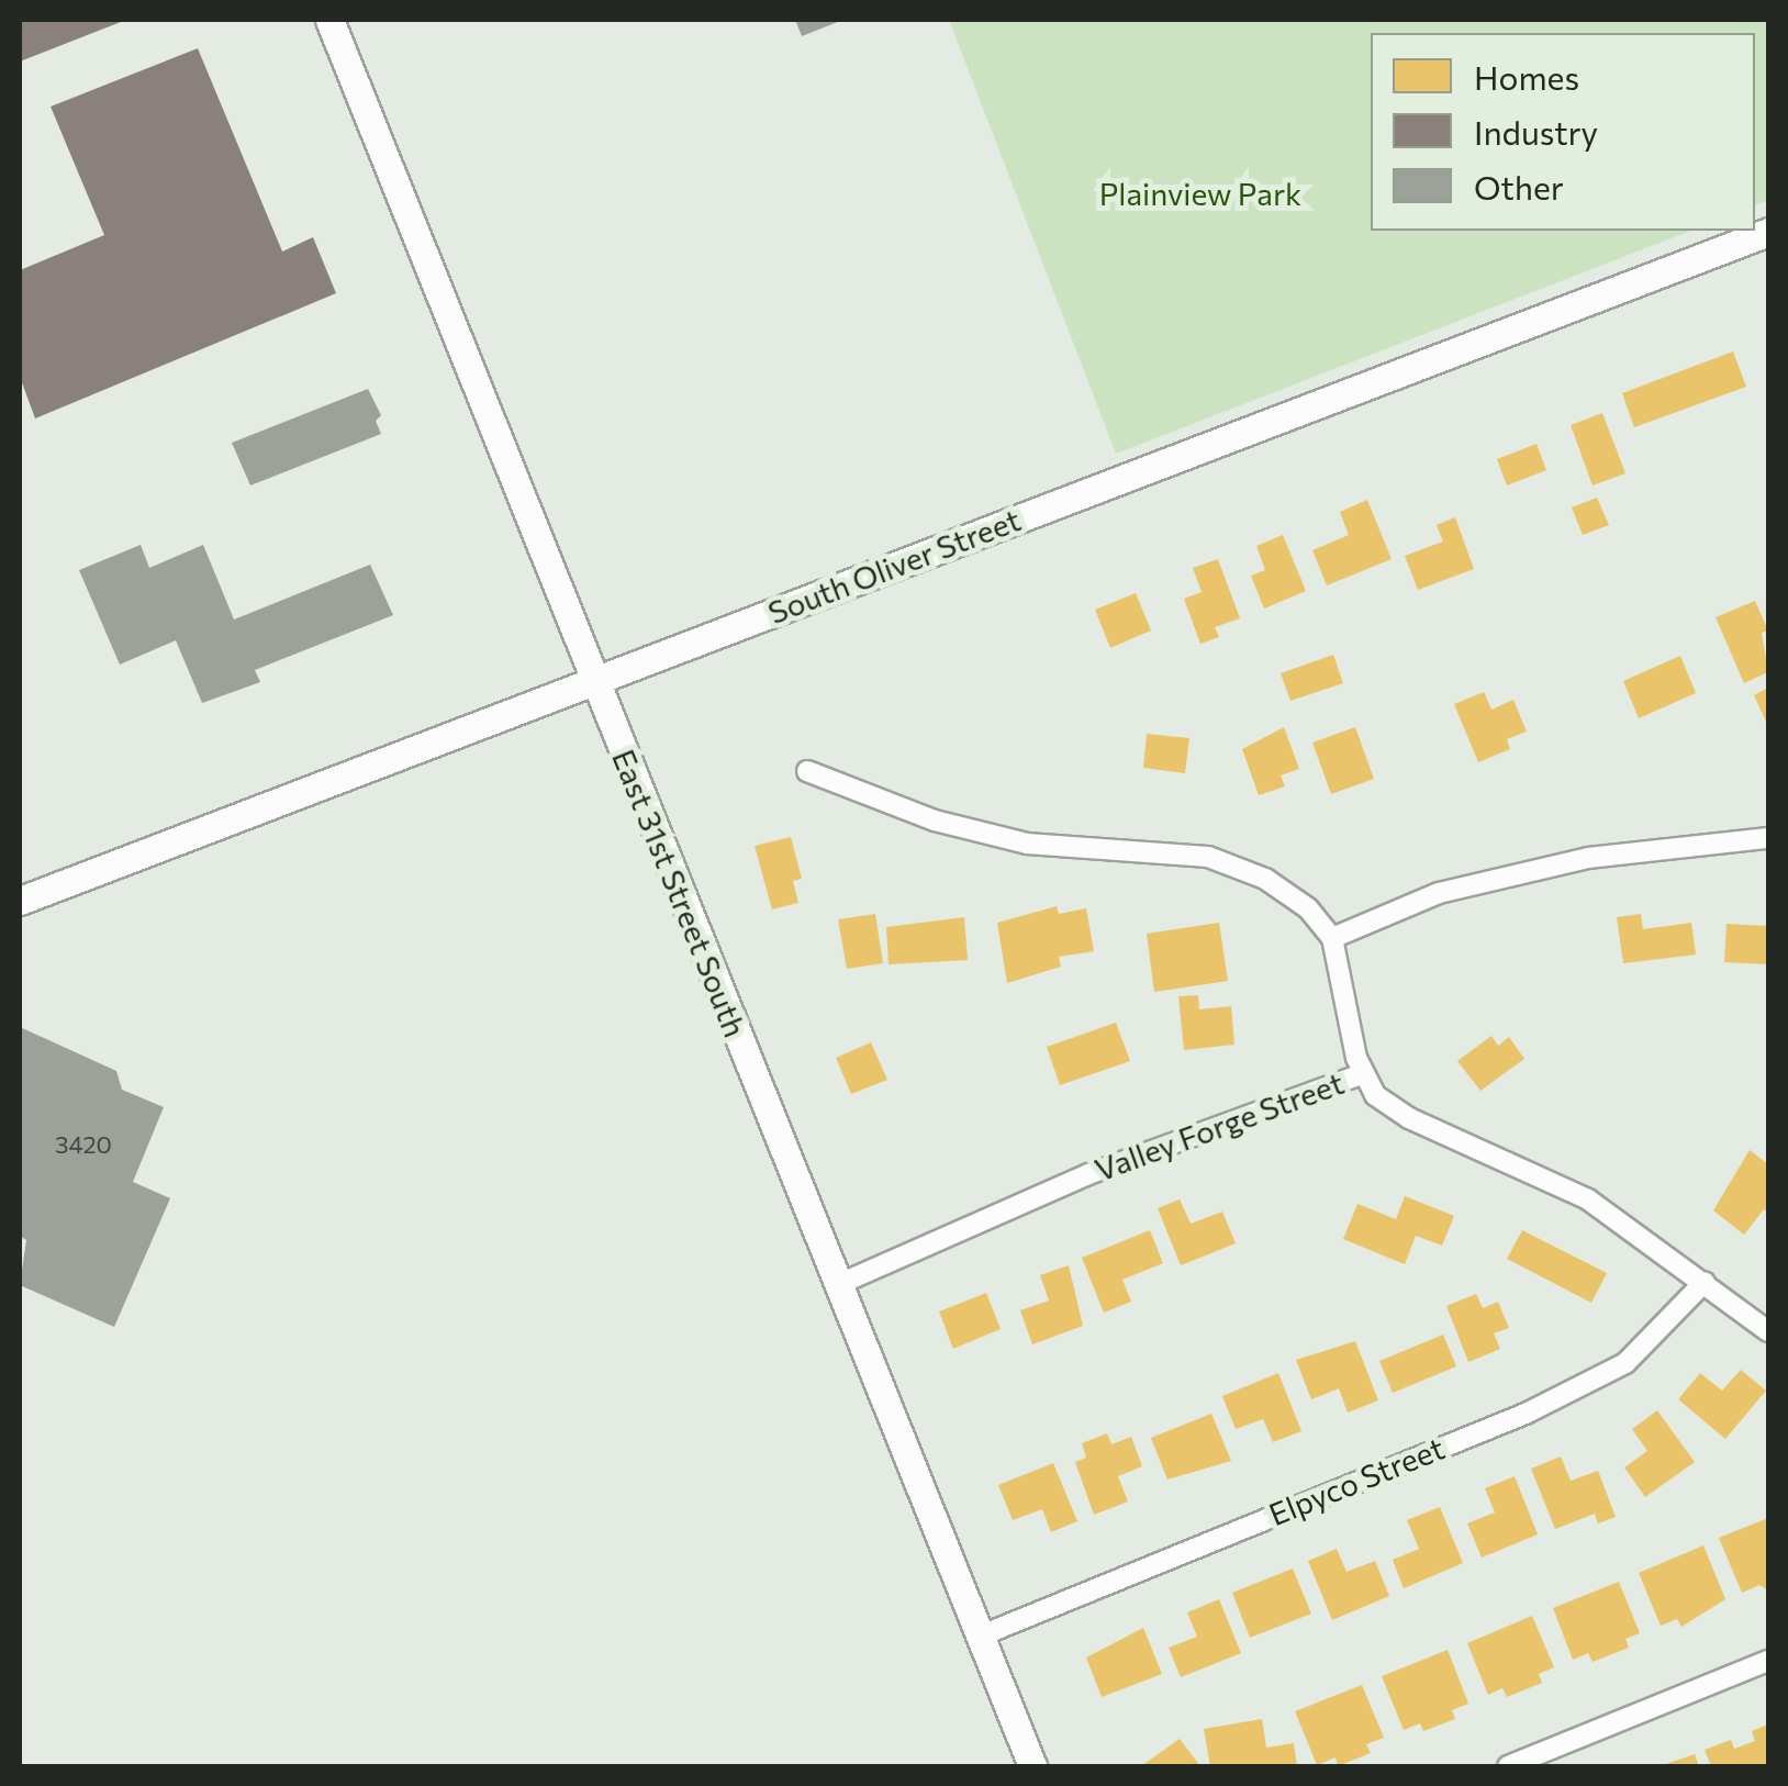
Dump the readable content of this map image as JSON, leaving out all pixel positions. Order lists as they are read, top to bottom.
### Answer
{
  "streets": {
    "street": [
      "South Oliver Street",
      "East 31st Street South",
      "Valley Forge Street",
      "Elpyco Street"
    ]
  },
  "crossings": [
    ["South Oliver Street", "East 31st Street South"],
    ["East 31st Street South", "Valley Forge Street"],
    ["East 31st Street South", "Elpyco Street"]
  ],
  "parks": ["Plainview Park"],
  "house_numbers": ["3420"],
  "legend": ["Homes", "Industry", "Other"]
}
